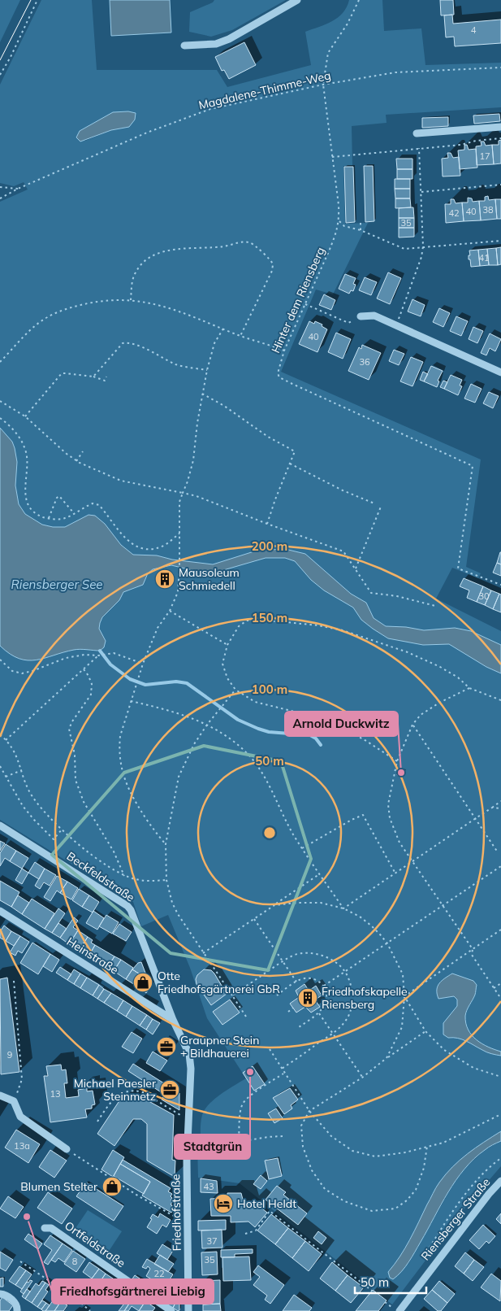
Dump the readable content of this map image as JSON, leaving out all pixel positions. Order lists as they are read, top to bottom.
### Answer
{
  "streets": {
    "street": [
      "Beckfeldstraße",
      "Heinstraße",
      "Friedhofstraße",
      "Riensberger Straße",
      "Ortfeldstraße"
    ],
    "path": ["Magdalene-Thimme-Weg", "Hinter dem Riensberg"]
  },
  "crossings": [
    ["Magdalene-Thimme-Weg", "Hinter dem Riensberg"],
    ["Beckfeldstraße", "Heinstraße"],
    ["Beckfeldstraße", "Friedhofstraße"],
    ["Heinstraße", "Friedhofstraße"]
  ],
  "water": ["Riensberger See"],
  "places": {
    "building": ["Mausoleum Schmiedell", "Friedhofskapelle Riensberg"],
    "other": ["Arnold Duckwitz", "Stadtgrün", "Friedhofsgärtnerei Liebig"],
    "shop": ["Otte Friedhofsgärtnerei GbR", "Blumen Stelter"],
    "office": ["Graupner Stein + Bildhauerei", "Michael Paesler Steinmetz"],
    "hotel": ["Hotel Heldt"]
  },
  "house_numbers": [
    "4",
    "17",
    "38",
    "40",
    "42",
    "35",
    "41",
    "40",
    "36",
    "30",
    "9",
    "13",
    "13a",
    "43",
    "37",
    "35",
    "8",
    "22"
  ],
  "scale_bar": "50 m",
  "rings": [
    "200 m",
    "150 m",
    "100 m",
    "50 m"
  ]
}
